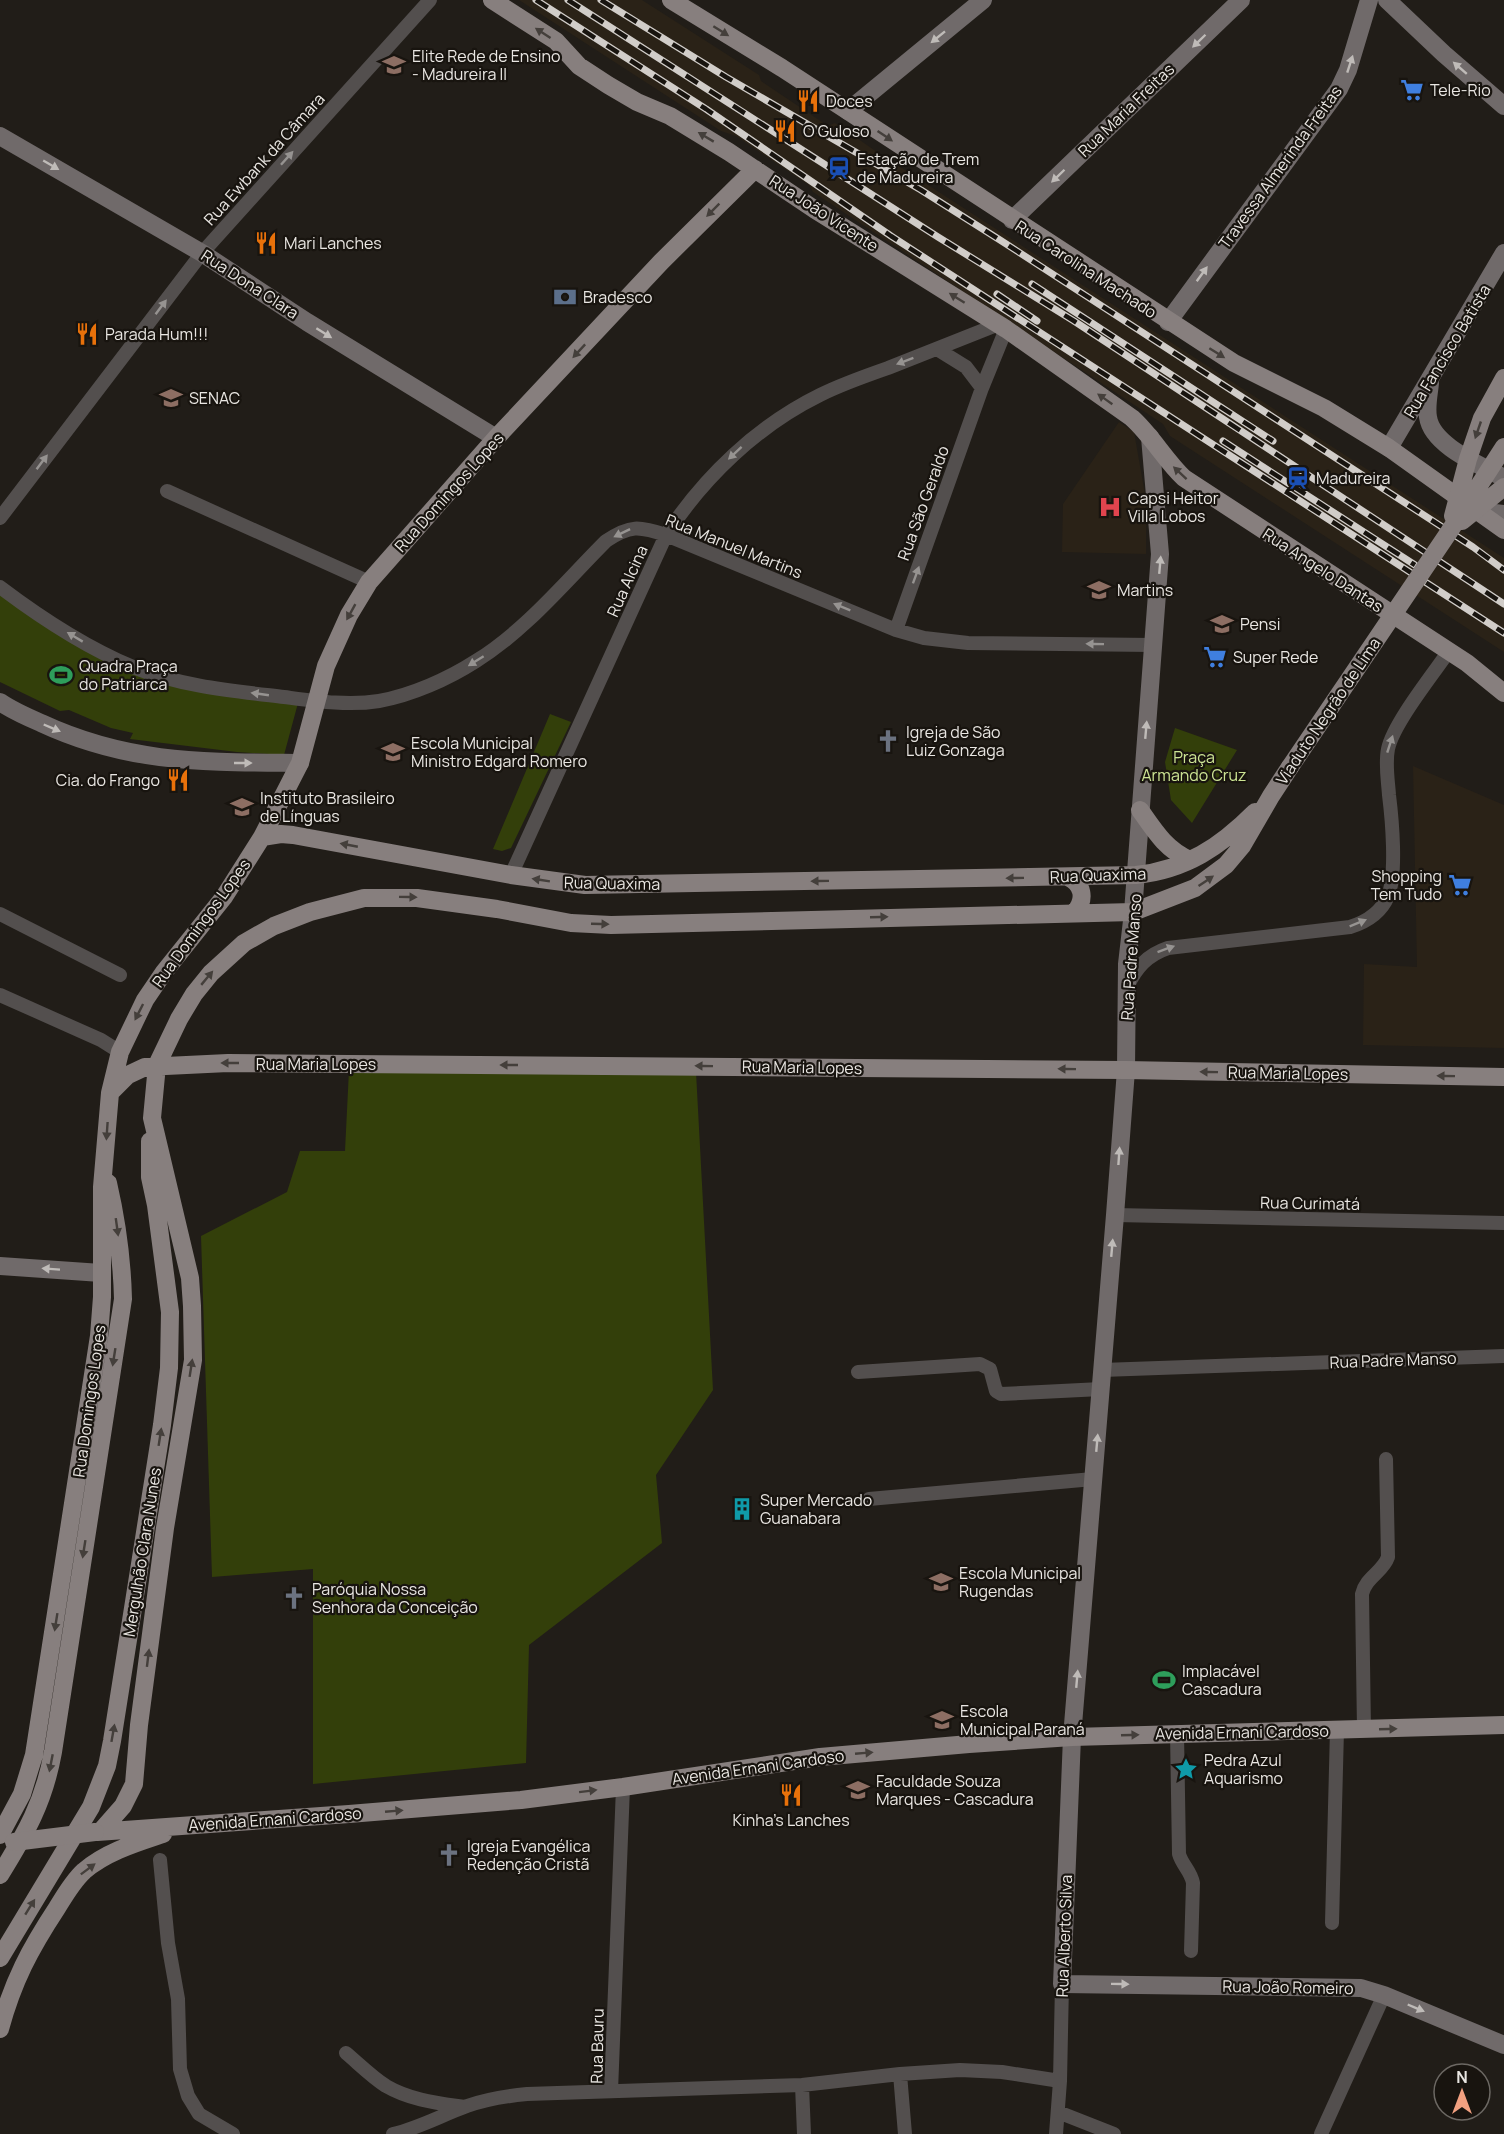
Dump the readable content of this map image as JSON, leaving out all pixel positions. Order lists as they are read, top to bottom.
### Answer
{
  "streets": {
    "main road": [
      "Rua João Vicente",
      "Rua Carolina Machado",
      "Rua Domingos Lopes",
      "Rua Angelo Dantas",
      "Viaduto Negrão de Lima",
      "Rua Quaxima",
      "Rua Maria Lopes",
      "Mergulhão Clara Nunes",
      "Avenida Ernani Cardoso"
    ],
    "street": [
      "Rua Maria Freitas",
      "Rua Ewbank da Câmara",
      "Travessa Almerinda Freitas",
      "Rua Dona Clara",
      "Rua Fancisco Batista",
      "Rua São Geraldo",
      "Rua Manuel Martins",
      "Rua Alcina",
      "Rua Padre Manso",
      "Rua Curimatá",
      "Rua Alberto Silva",
      "Rua João Romeiro",
      "Rua Bauru"
    ]
  },
  "crossings": [
    ["Rua Maria Freitas", "Rua Carolina Machado"],
    ["Rua Ewbank da Câmara", "Rua Dona Clara"],
    ["Travessa Almerinda Freitas", "Rua Carolina Machado"],
    ["Rua João Vicente", "Rua Domingos Lopes"],
    ["Rua João Vicente", "Rua São Geraldo"],
    ["Rua João Vicente", "Rua Angelo Dantas"],
    ["Rua João Vicente", "Rua Alcina"],
    ["Rua João Vicente", "Rua Padre Manso"],
    ["Rua Carolina Machado", "Rua Fancisco Batista"],
    ["Rua Dona Clara", "Rua Domingos Lopes"],
    ["Rua Domingos Lopes", "Rua Manuel Martins"],
    ["Rua Domingos Lopes", "Rua Quaxima"],
    ["Rua Domingos Lopes", "Rua Maria Lopes"],
    ["Rua Domingos Lopes", "Avenida Ernani Cardoso"],
    ["Rua São Geraldo", "Rua Manuel Martins"],
    ["Rua São Geraldo", "Rua Alcina"],
    ["Rua Manuel Martins", "Rua Alcina"],
    ["Rua Manuel Martins", "Rua Padre Manso"],
    ["Rua Angelo Dantas", "Rua Padre Manso"],
    ["Rua Alcina", "Rua Quaxima"],
    ["Viaduto Negrão de Lima", "Rua Quaxima"],
    ["Rua Quaxima", "Rua Padre Manso"],
    ["Rua Quaxima", "Rua Maria Lopes"],
    ["Rua Padre Manso", "Rua Maria Lopes"],
    ["Rua Padre Manso", "Rua Curimatá"],
    ["Rua Padre Manso", "Avenida Ernani Cardoso"],
    ["Rua Padre Manso", "Rua Alberto Silva"],
    ["Avenida Ernani Cardoso", "Rua Alberto Silva"],
    ["Avenida Ernani Cardoso", "Rua Bauru"],
    ["Rua Alberto Silva", "Rua João Romeiro"],
    ["Rua Alberto Silva", "Rua Bauru"]
  ],
  "one_way": [
    "Rua Maria Freitas",
    "Rua Ewbank da Câmara",
    "Travessa Almerinda Freitas",
    "Rua João Vicente",
    "Rua Carolina Machado",
    "Rua Dona Clara",
    "Rua São Geraldo",
    "Rua Manuel Martins",
    "Rua Angelo Dantas",
    "Rua Alcina",
    "Rua Padre Manso",
    "Rua Maria Lopes",
    "Avenida Ernani Cardoso",
    "Rua João Romeiro"
  ],
  "parks": ["Praça Armando Cruz"],
  "places": {
    "school or university": [
      "Elite Rede de Ensino - Madureira II",
      "SENAC",
      "Martins",
      "Pensi",
      "Escola Municipal Ministro Edgard Romero",
      "Instituto Brasileiro de Línguas",
      "Escola Municipal Rugendas",
      "Escola Municipal Paraná",
      "Faculdade Souza Marques - Cascadura"
    ],
    "supermarket": ["Tele-Rio", "Super Rede", "Shopping Tem Tudo"],
    "restaurant": [
      "Doces",
      "O Guloso",
      "Mari Lanches",
      "Parada Hum!!!",
      "Cia. do Frango",
      "Kinha's Lanches"
    ],
    "station": ["Estação de Trem de Madureira", "Madureira"],
    "bank": ["Bradesco"],
    "hospital": ["Capsi Heitor Villa Lobos"],
    "sports": ["Quadra Praça do Patriarca", "Implacável Cascadura"],
    "church": ["Igreja de São Luiz Gonzaga", "Paróquia Nossa Senhora da Conceição", "Igreja Evangélica Redenção Cristã"],
    "building": ["Super Mercado Guanabara"],
    "place": ["Pedra Azul Aquarismo"]
  },
  "north": "top"
}
